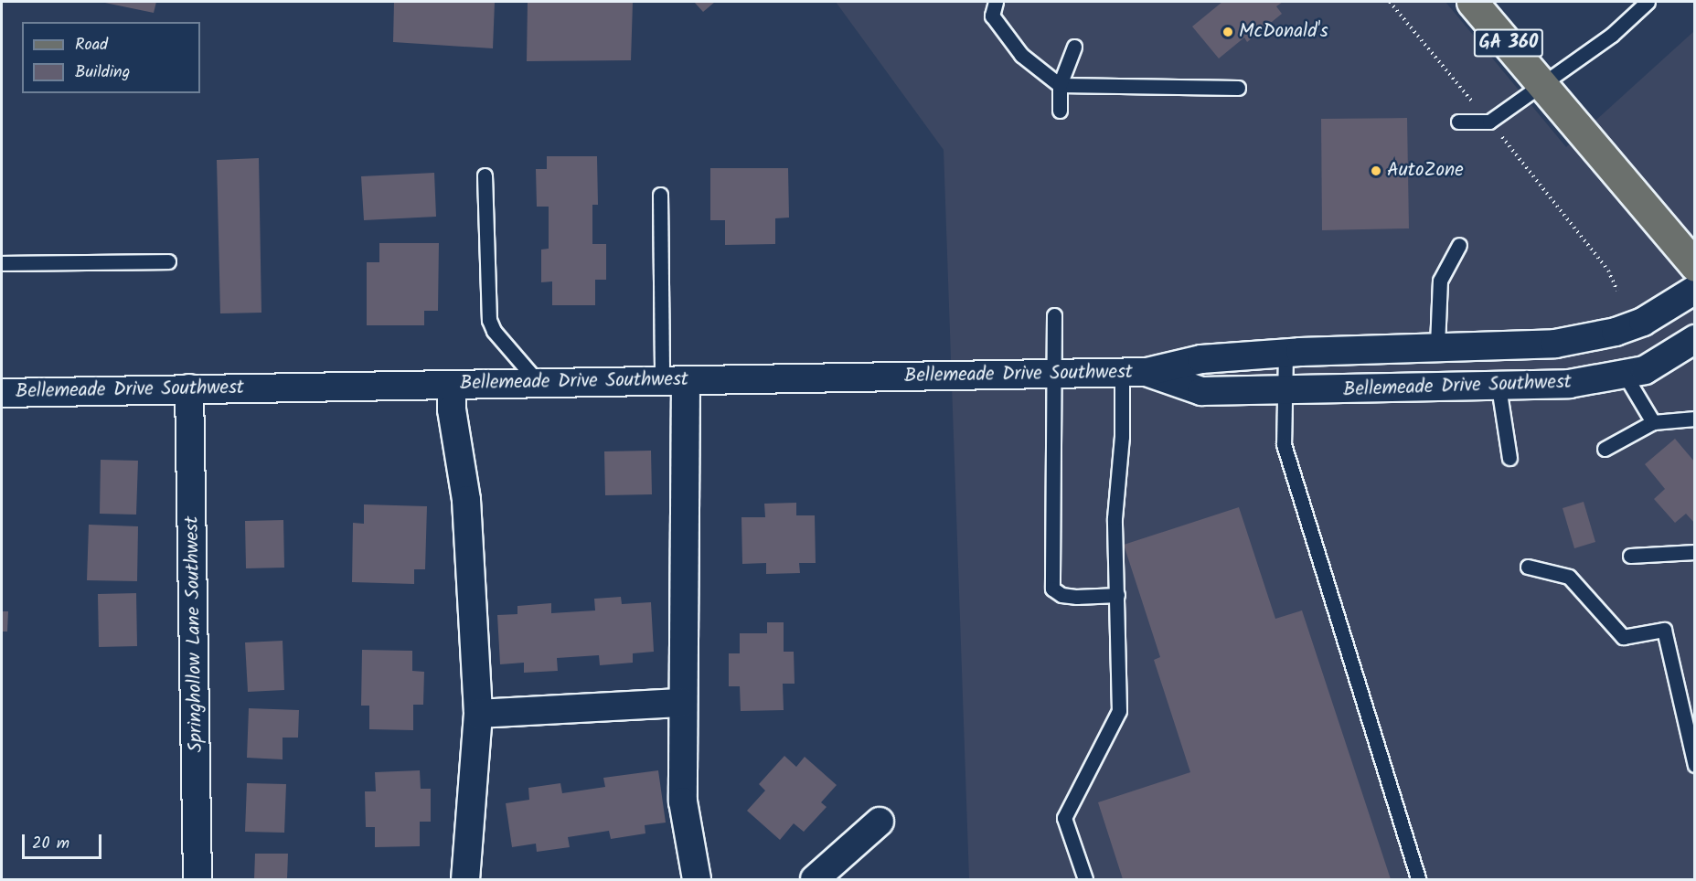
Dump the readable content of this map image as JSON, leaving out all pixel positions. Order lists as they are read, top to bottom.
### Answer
{
  "streets": {
    "main road": ["GA 360"],
    "street": ["Bellemeade Drive Southwest", "Springhollow Lane Southwest"]
  },
  "crossings": [
    ["Bellemeade Drive Southwest", "Springhollow Lane Southwest"]
  ],
  "places": ["McDonald's", "AutoZone"],
  "legend": ["Road", "Building"],
  "scale_bar": "20 m"
}
